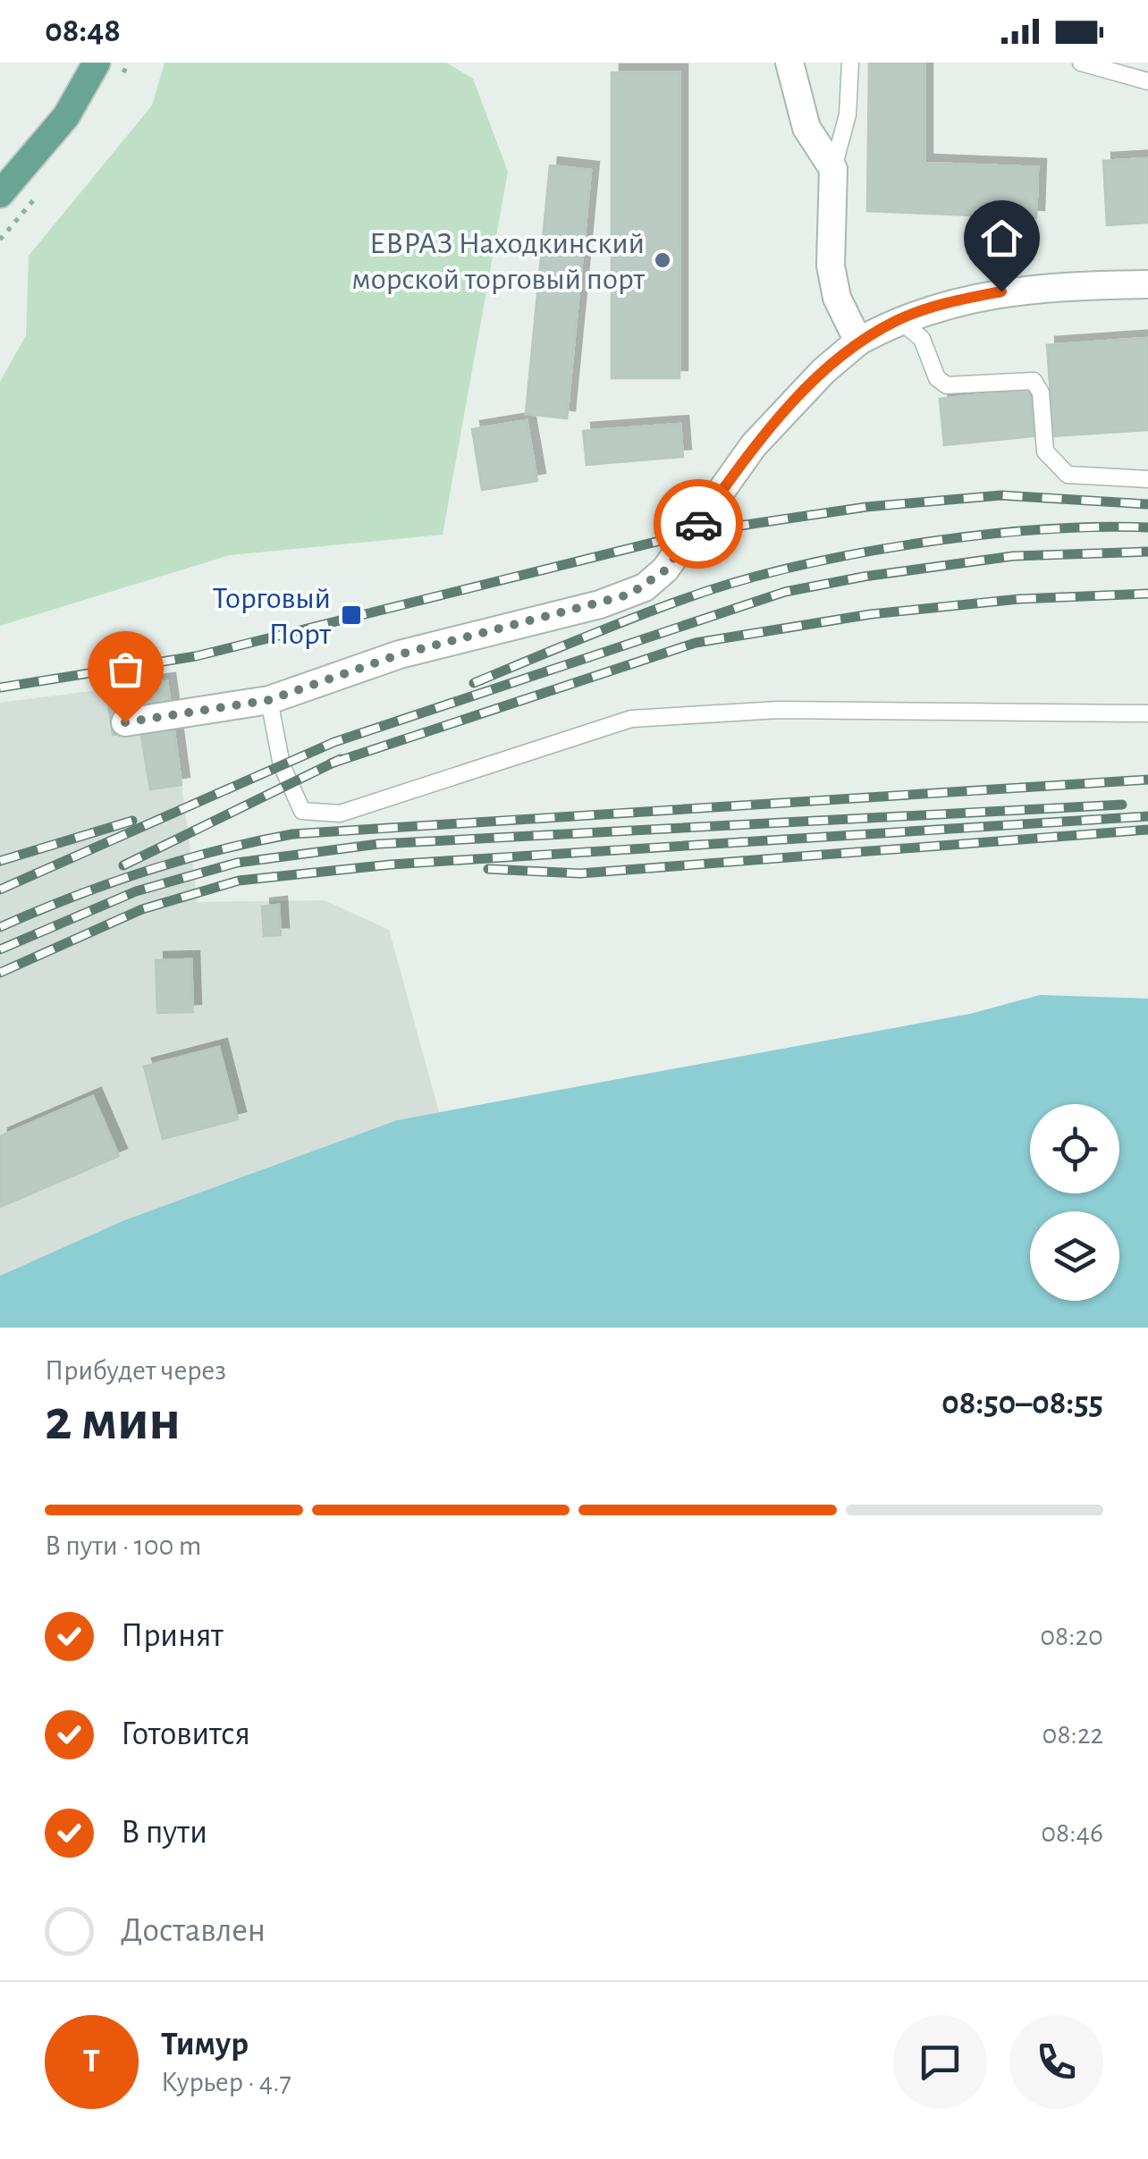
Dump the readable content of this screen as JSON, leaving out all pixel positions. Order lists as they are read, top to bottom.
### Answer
{
  "places": {
    "other": ["ЕВРАЗ Находкинский морской торговый порт"],
    "transit": ["Торговый Порт"]
  },
  "page": {
    "status": "08:48",
    "heading": ["2 мин", "Прибудет через", "08:50–08:55"],
    "panel": ["Тимур", "Курьер · 4.7"],
    "bar": "В пути · 100 m",
    "list": [
      ["Принят", "08:20"],
      ["Готовится", "08:22"],
      ["В пути", "08:46"],
      "Доставлен"
    ],
    "round": "Т"
  }
}
